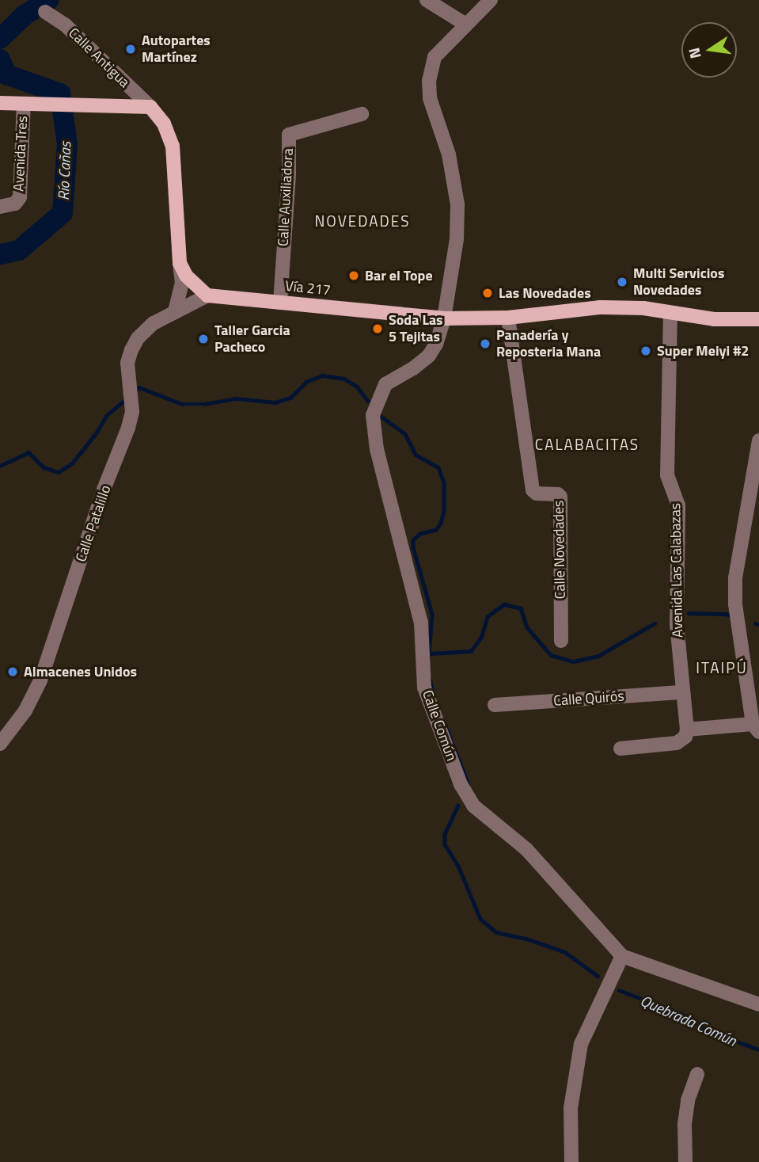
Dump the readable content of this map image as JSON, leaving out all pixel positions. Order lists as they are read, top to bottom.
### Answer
{
  "streets": {
    "main road": ["Vía 217"],
    "street": [
      "Calle Antigua",
      "Avenida Tres",
      "Calle Auxiliadora",
      "Calle Patalillo",
      "Calle Novedades",
      "Avenida Las Calabazas",
      "Calle Quirós",
      "Calle Común"
    ]
  },
  "crossings": [
    ["Calle Auxiliadora", "Vía 217"],
    ["Vía 217", "Calle Patalillo"],
    ["Vía 217", "Calle Novedades"],
    ["Vía 217", "Avenida Las Calabazas"],
    ["Vía 217", "Calle Común"],
    ["Avenida Las Calabazas", "Calle Quirós"]
  ],
  "districts": ["NOVEDADES", "CALABACITAS", "ITAIPÚ"],
  "water": ["Río Cañas", "Quebrada Común"],
  "places": [
    "Autopartes Martínez",
    "Bar el Tope",
    "Multi Servicios Novedades",
    "Las Novedades",
    "Soda Las 5 Tejitas",
    "Taller Garcia Pacheco",
    "Panadería y Reposteria Mana",
    "Super Meiyi #2",
    "Almacenes Unidos"
  ],
  "north": "left"
}
